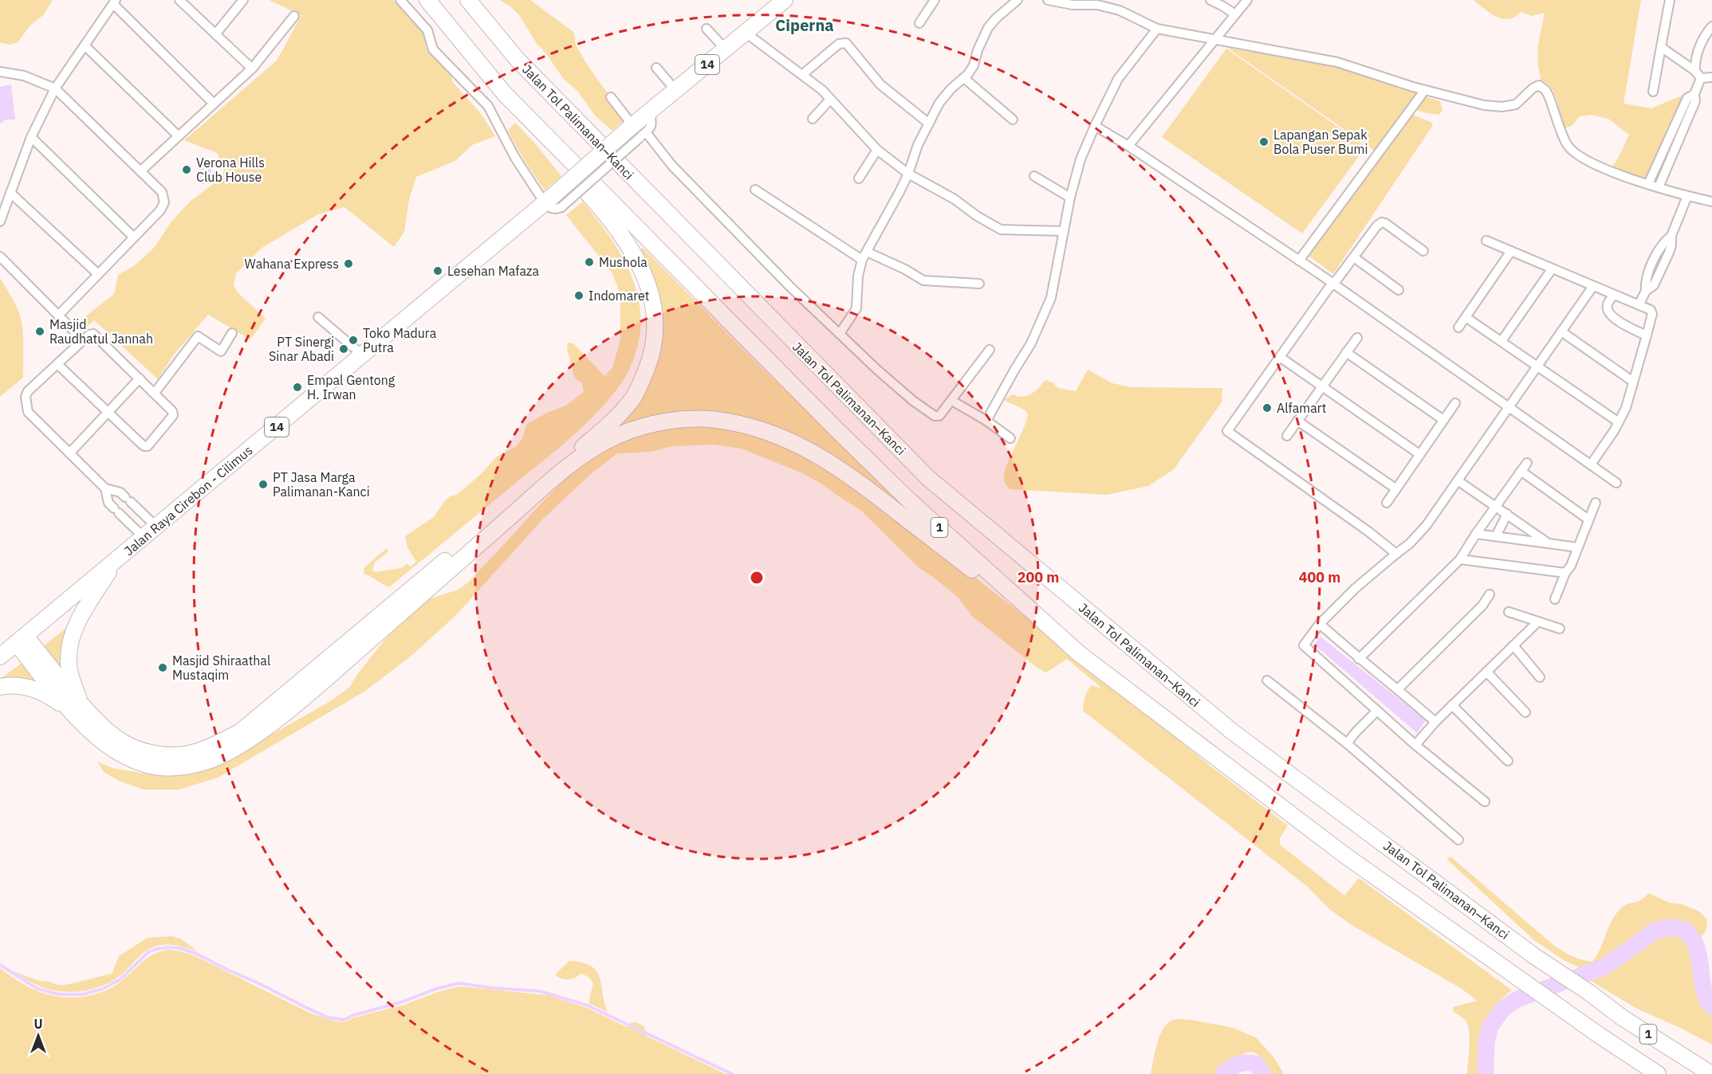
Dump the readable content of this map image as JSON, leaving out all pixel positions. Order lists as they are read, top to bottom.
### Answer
{
  "streets": {
    "highway": [
      "14",
      "Jalan Tol Palimanan–Kanci",
      "Jalan Raya Cirebon - Cilimus",
      "1"
    ]
  },
  "crossings": [
    ["14", "Jalan Raya Cirebon - Cilimus"]
  ],
  "districts": ["Ciperna"],
  "places": [
    "Lapangan Sepak Bola Puser Bumi",
    "Verona Hills Club House",
    "Mushola",
    "Wahana Express",
    "Lesehan Mafaza",
    "Indomaret",
    "Masjid Raudhatul Jannah",
    "Toko Madura Putra",
    "PT Sinergi Sinar Abadi",
    "Empal Gentong H. Irwan",
    "Alfamart",
    "PT Jasa Marga Palimanan-Kanci",
    "Masjid Shiraathal Mustaqim"
  ],
  "north": "top",
  "rings": ["200 m", "400 m"]
}
